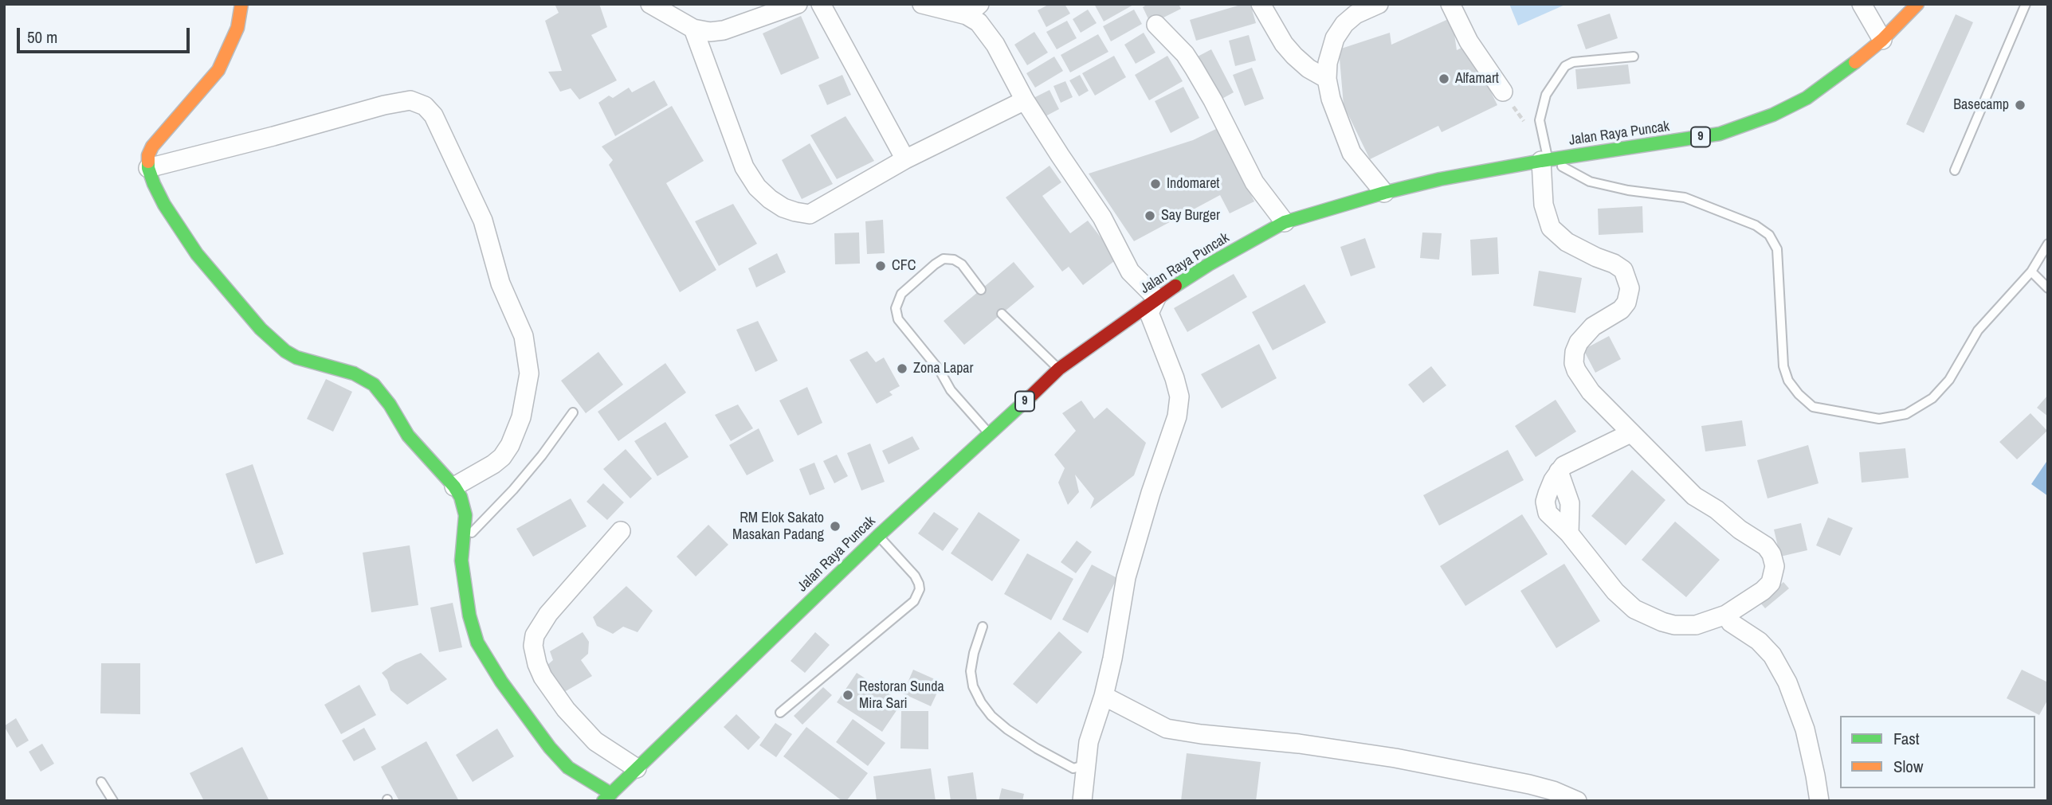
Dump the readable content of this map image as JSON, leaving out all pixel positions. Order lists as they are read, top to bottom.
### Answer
{
  "streets": {
    "main road": ["Jalan Raya Puncak", "9"]
  },
  "places": [
    "Alfamart",
    "Basecamp",
    "Indomaret",
    "Say Burger",
    "CFC",
    "Zona Lapar",
    "RM Elok Sakato Masakan Padang",
    "Restoran Sunda Mira Sari"
  ],
  "legend": ["Fast", "Slow"],
  "scale_bar": "50 m"
}
